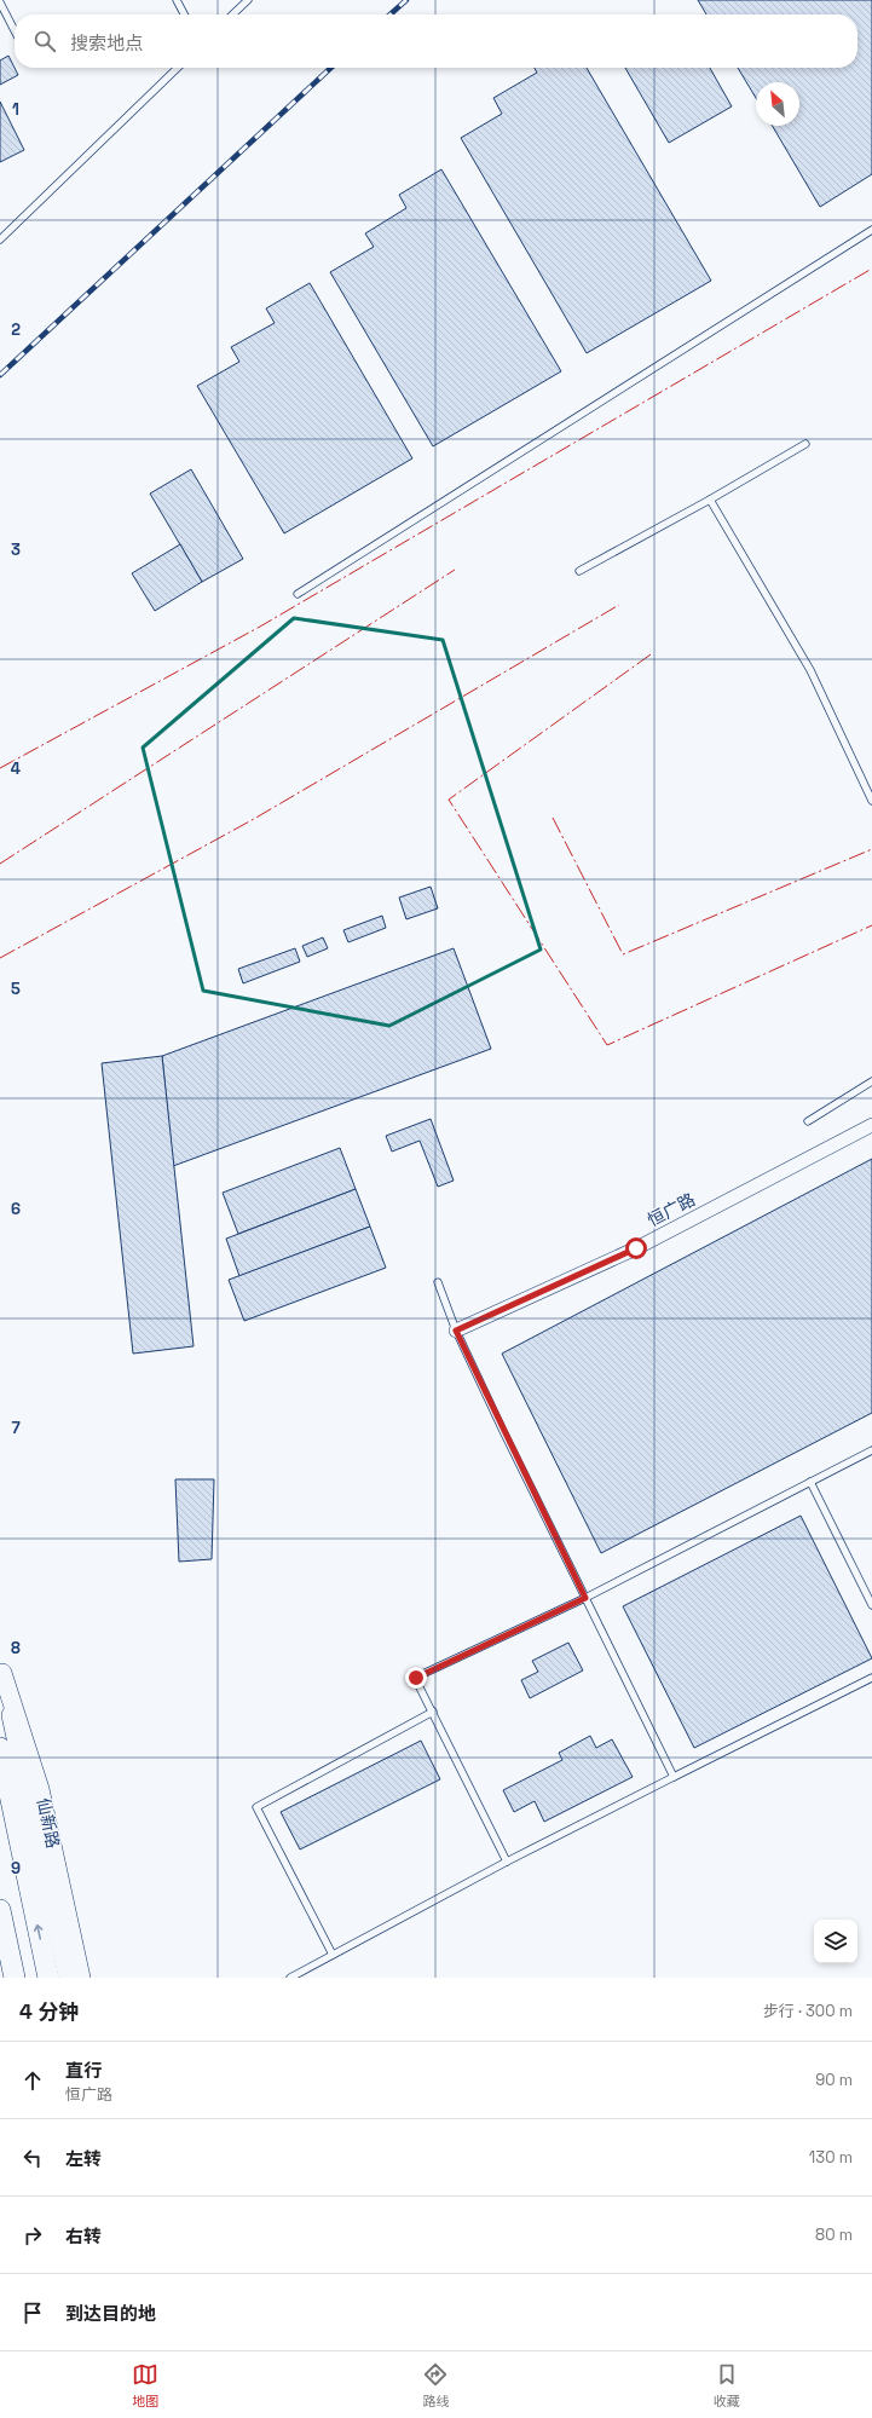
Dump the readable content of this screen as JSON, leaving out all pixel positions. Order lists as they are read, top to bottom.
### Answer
{
  "streets": {
    "main road": ["仙新路"],
    "street": ["恒广路"]
  },
  "north": "top left",
  "page": {
    "search": "搜索地点",
    "heading": ["4 分钟", "步行 · 300 m"],
    "list": [
      ["直行", "恒广路", "90 m"],
      ["左转", "130 m"],
      ["右转", "80 m"],
      "到达目的地"
    ],
    "nav": ["地图", "路线", "收藏"]
  },
  "grid": {
    "rows": [
      "1",
      "2",
      "3",
      "4",
      "5",
      "6",
      "7",
      "8",
      "9"
    ]
  }
}
